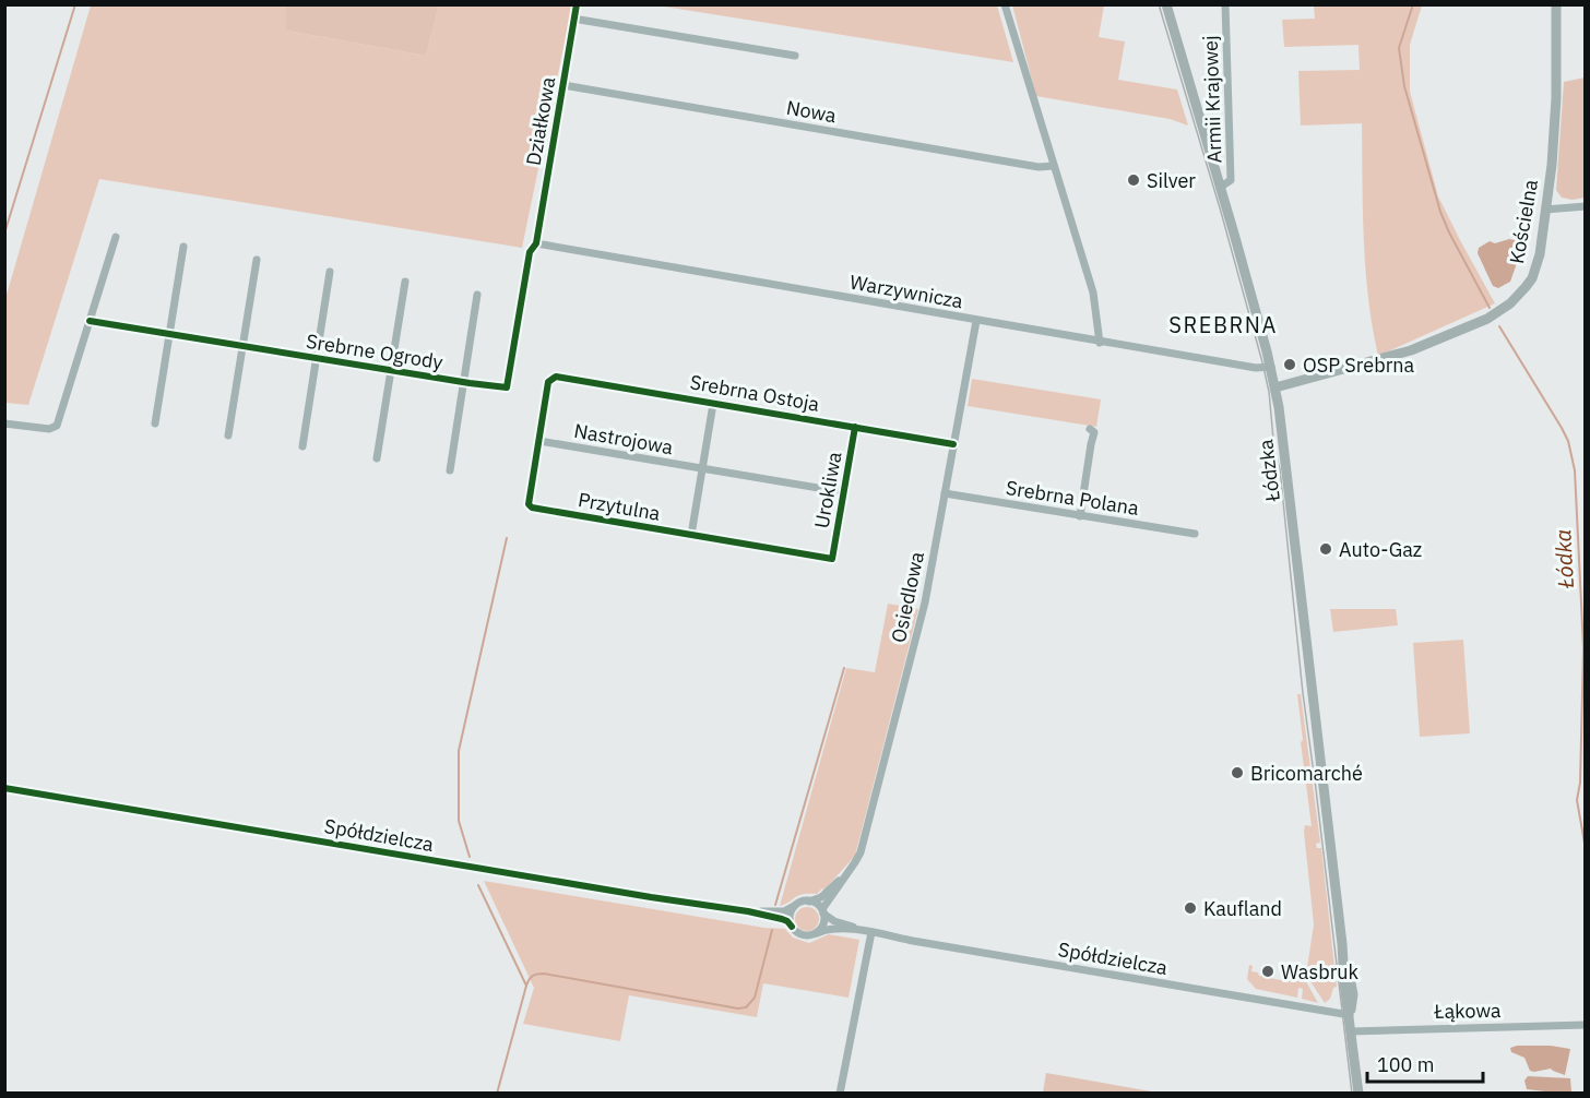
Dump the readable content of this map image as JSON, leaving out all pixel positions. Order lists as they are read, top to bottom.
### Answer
{
  "streets": {
    "main road": ["Kościelna", "Łódzka"],
    "street": [
      "Armii Krajowej",
      "Nowa",
      "Działkowa",
      "Warzywnicza",
      "Srebrne Ogrody",
      "Srebrna Ostoja",
      "Nastrojowa",
      "Urokliwa",
      "Srebrna Polana",
      "Przytulna",
      "Osiedlowa",
      "Spółdzielcza",
      "Łąkowa"
    ]
  },
  "crossings": [
    ["Armii Krajowej", "Łódzka"],
    ["Nowa", "Działkowa"],
    ["Działkowa", "Warzywnicza"],
    ["Działkowa", "Srebrne Ogrody"],
    ["Kościelna", "Łódzka"],
    ["Warzywnicza", "Srebrne Ogrody"],
    ["Warzywnicza", "Łódzka"],
    ["Warzywnicza", "Osiedlowa"],
    ["Srebrna Ostoja", "Urokliwa"],
    ["Srebrna Ostoja", "Przytulna"],
    ["Srebrna Ostoja", "Osiedlowa"],
    ["Nastrojowa", "Urokliwa"],
    ["Nastrojowa", "Przytulna"],
    ["Łódzka", "Spółdzielcza"],
    ["Łódzka", "Łąkowa"],
    ["Urokliwa", "Przytulna"],
    ["Srebrna Polana", "Osiedlowa"]
  ],
  "districts": ["SREBRNA"],
  "water": ["Łódka"],
  "places": [
    "Silver",
    "OSP Srebrna",
    "Auto-Gaz",
    "Bricomarché",
    "Kaufland",
    "Wasbruk"
  ],
  "scale_bar": "100 m"
}
